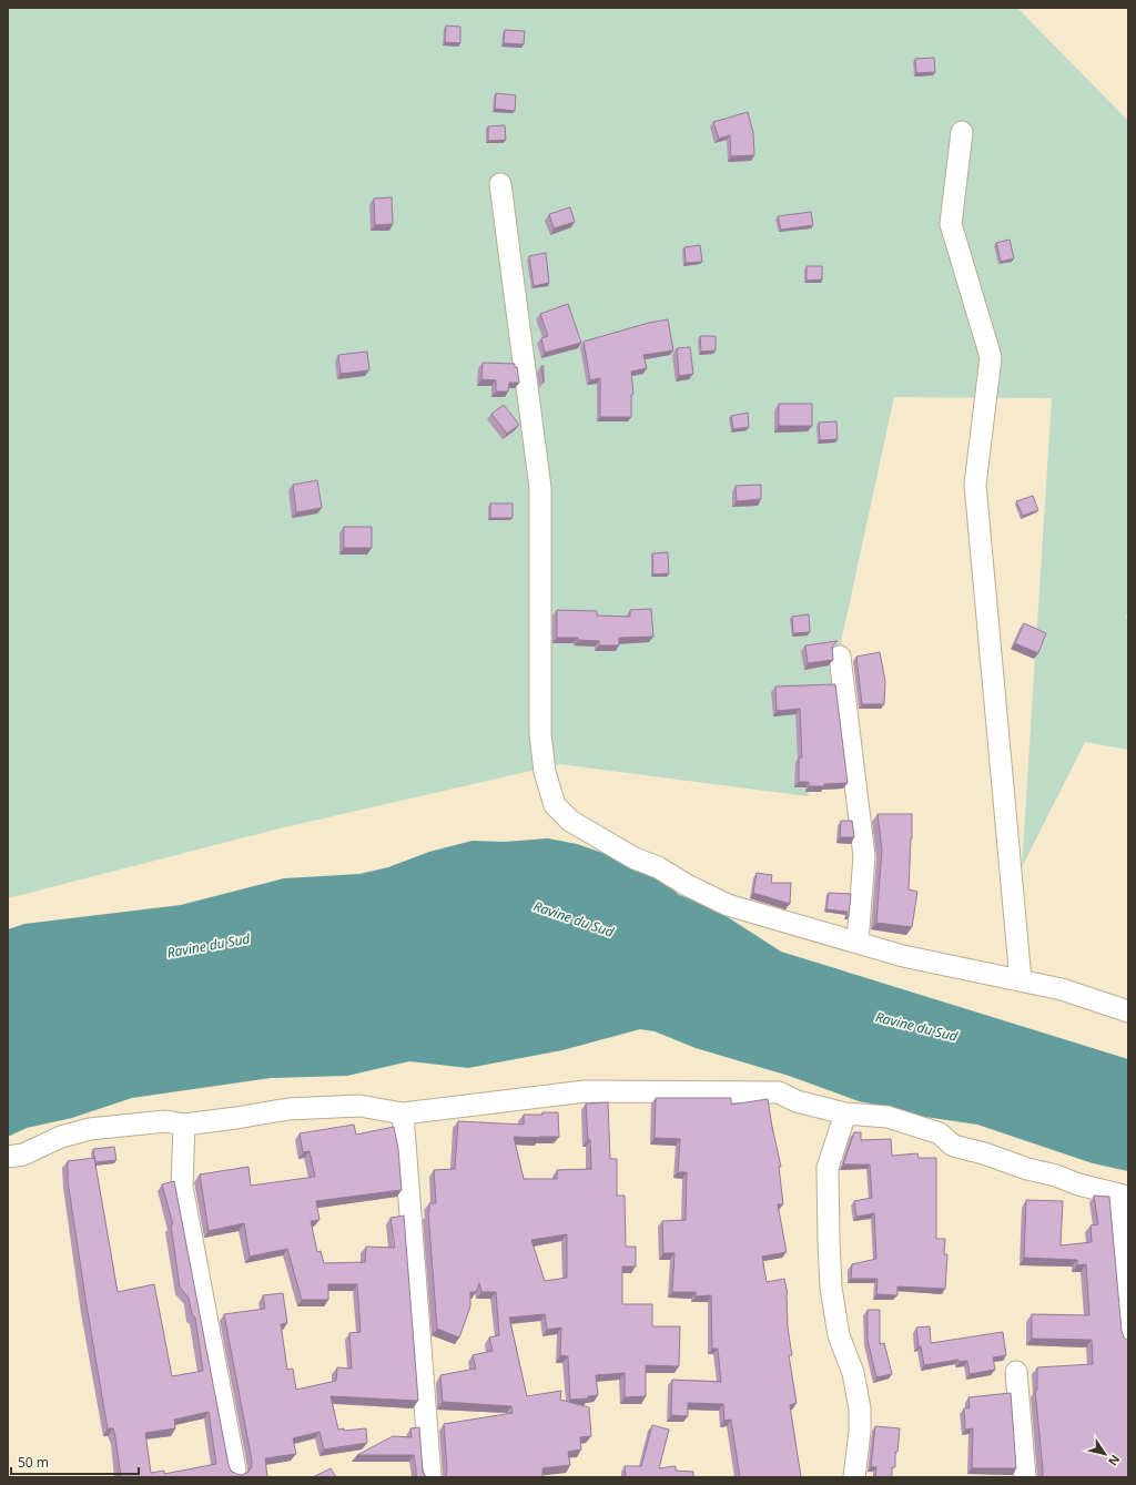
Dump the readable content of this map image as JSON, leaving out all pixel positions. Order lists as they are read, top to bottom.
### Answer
{
  "water": ["Ravine du Sud"],
  "scale_bar": "50 m",
  "north": "bottom right"
}
